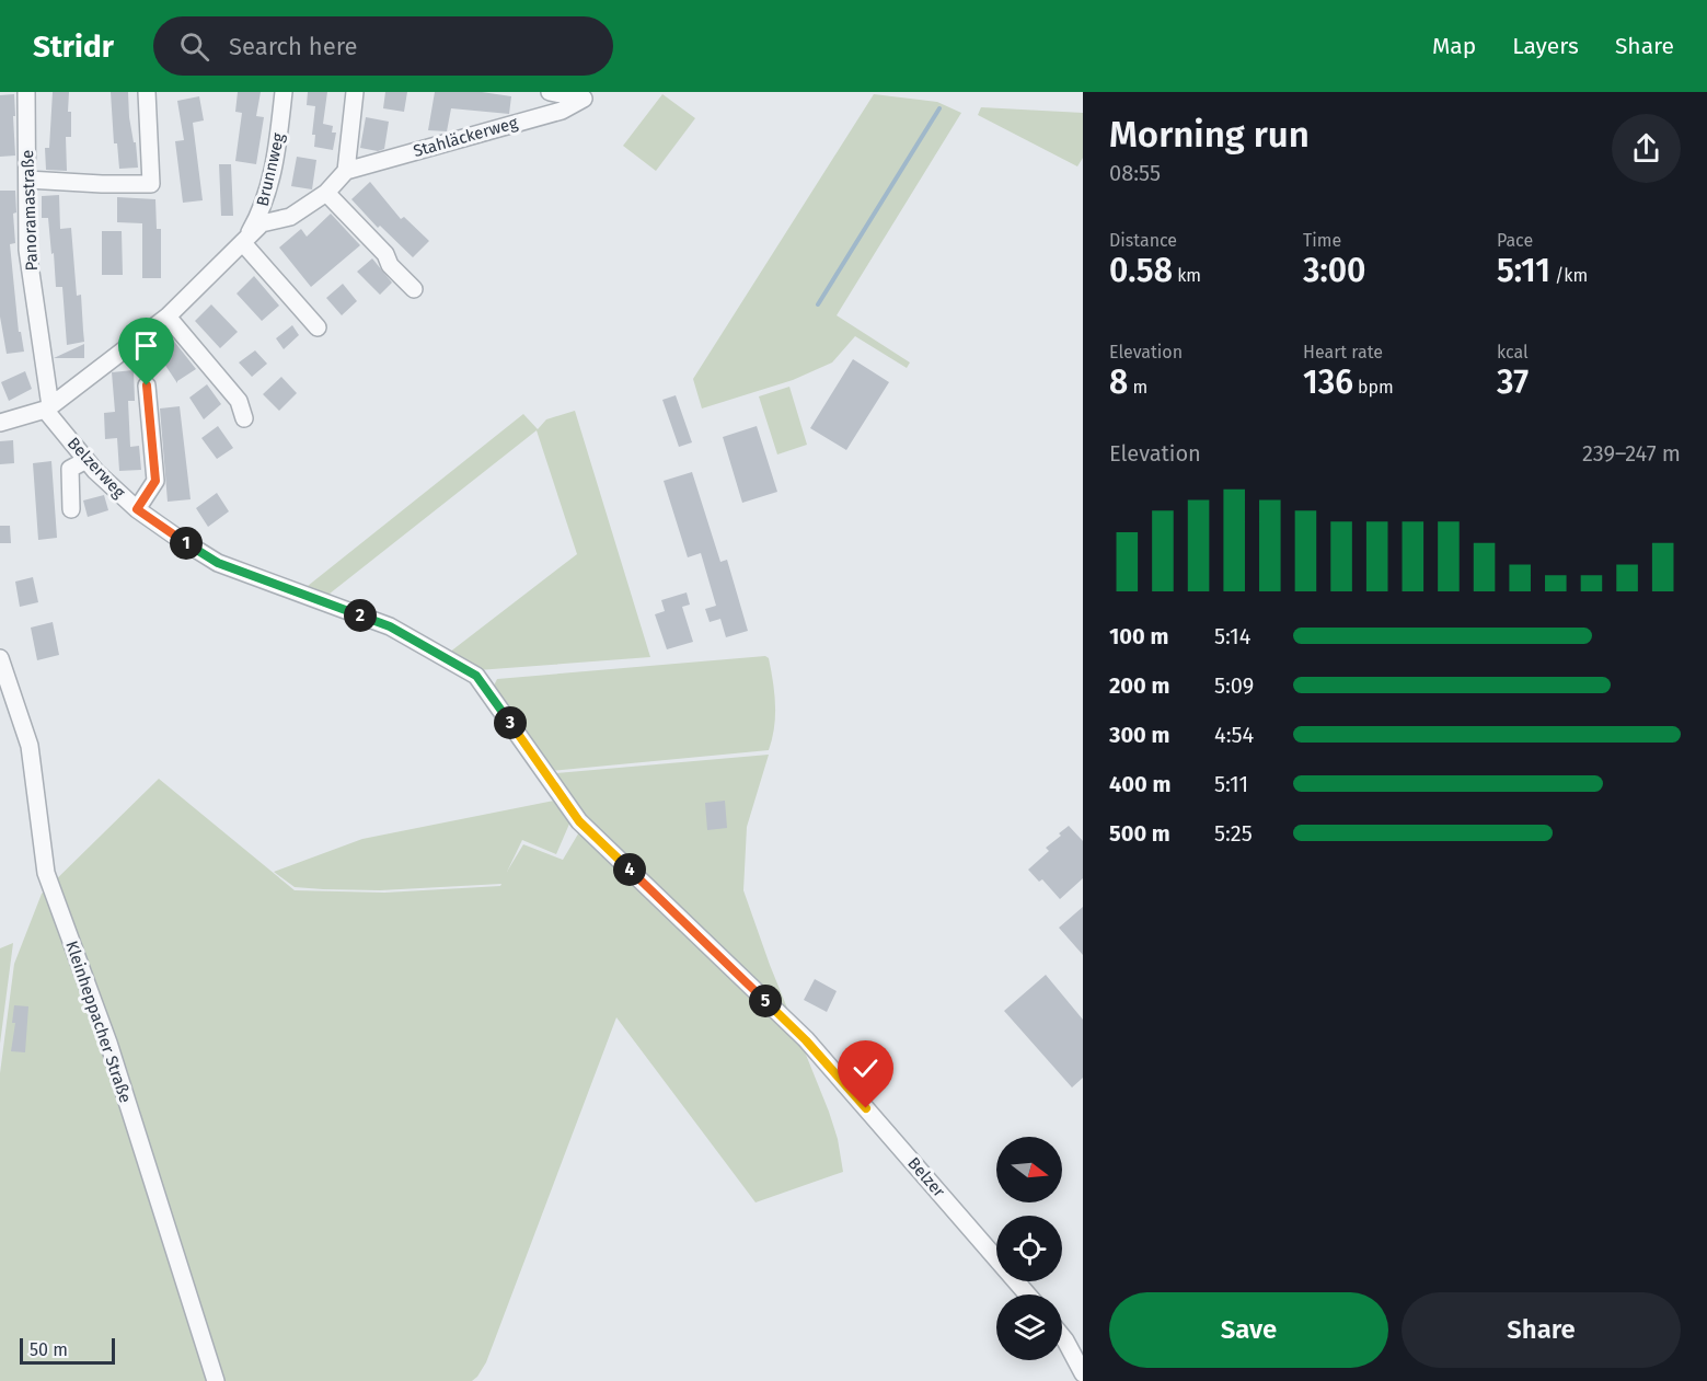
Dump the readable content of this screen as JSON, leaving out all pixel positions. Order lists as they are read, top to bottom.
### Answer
{
  "streets": {
    "street": [
      "Stahläckerweg",
      "Brunnweg",
      "Panoramastraße",
      "Belzerweg",
      "Kleinheppacher Straße",
      "Belzer"
    ]
  },
  "crossings": [
    ["Stahläckerweg", "Brunnweg"],
    ["Brunnweg", "Panoramastraße"],
    ["Brunnweg", "Belzerweg"],
    ["Panoramastraße", "Belzerweg"],
    ["Belzerweg", "Belzer"]
  ],
  "scale_bar": "50 m",
  "north": "right",
  "page": {
    "header": "Stridr",
    "search": "Search here",
    "nav": ["Map", "Layers", "Share"],
    "heading": ["Morning run", "08:55"],
    "stats": [
      ["Distance", "0.58 km"],
      ["Time", "3:00"],
      ["Pace", "5:11 /km"],
      ["Elevation", "8 m"],
      ["Heart rate", "136 bpm"],
      ["kcal", "37"]
    ],
    "chart": ["Elevation", "239–247 m"],
    "pins": [
      "1",
      "2",
      "3",
      "4",
      "5"
    ],
    "list": [
      {
        "name": "100 m",
        "note": "5:14"
      },
      {
        "name": "200 m",
        "note": "5:09"
      },
      {
        "name": "300 m",
        "note": "4:54"
      },
      {
        "name": "400 m",
        "note": "5:11"
      },
      {
        "name": "500 m",
        "note": "5:25"
      }
    ],
    "buttons": ["Save", "Share"],
    "scale": "50 m"
  }
}
